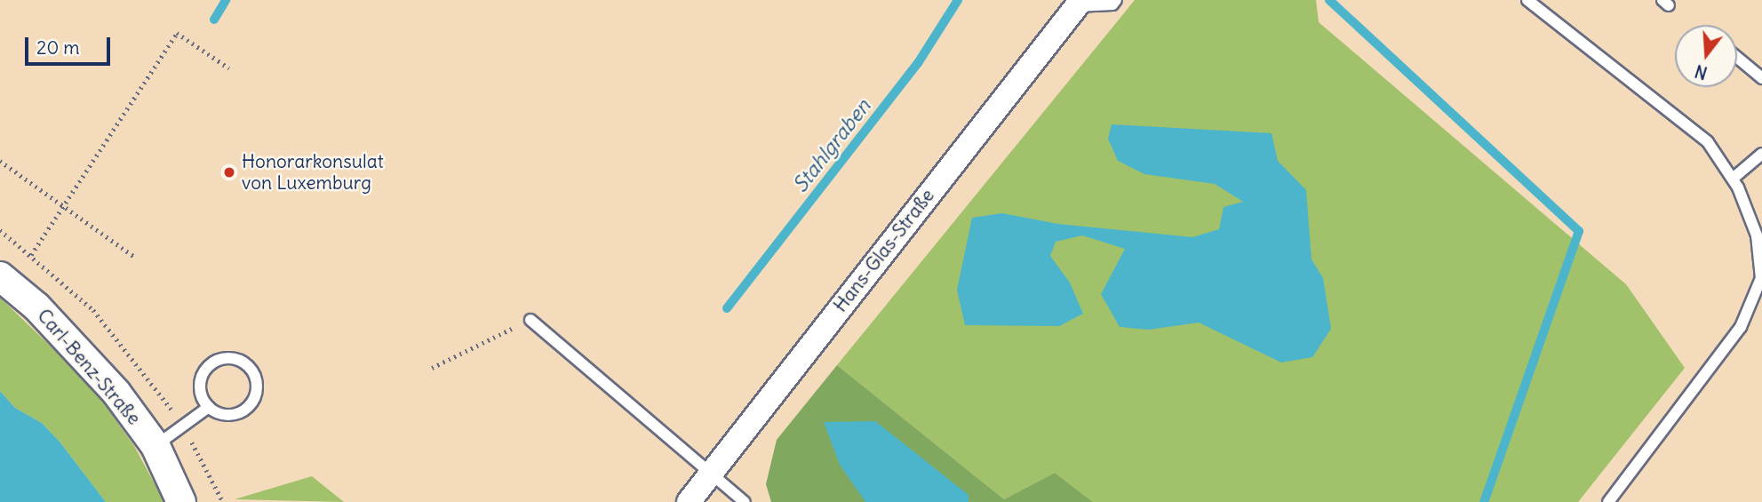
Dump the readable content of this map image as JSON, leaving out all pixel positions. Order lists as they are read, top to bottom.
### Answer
{
  "streets": {
    "street": ["Hans-Glas-Straße", "Carl-Benz-Straße"]
  },
  "water": ["Stahlgraben"],
  "places": ["Honorarkonsulat von Luxemburg"],
  "scale_bar": "20 m",
  "north": "bottom"
}
